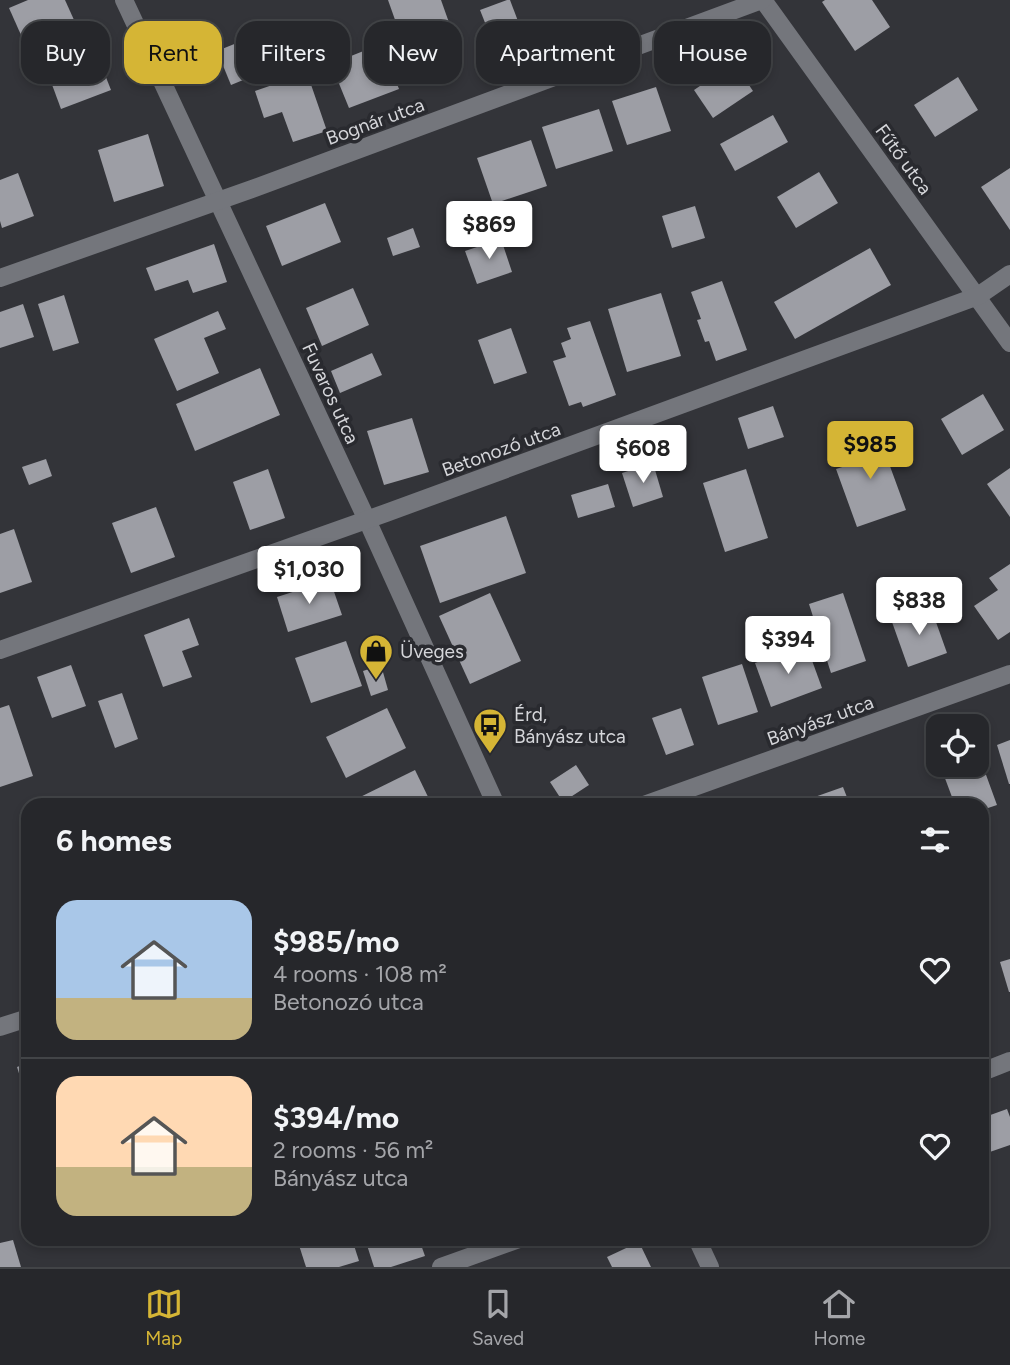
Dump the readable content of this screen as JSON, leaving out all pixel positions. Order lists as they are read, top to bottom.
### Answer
{
  "streets": {
    "street": [
      "Bognár utca",
      "Fűtő utca",
      "Fuvaros utca",
      "Betonozó utca",
      "Bányász utca"
    ]
  },
  "crossings": [
    ["Bognár utca", "Fűtő utca"],
    ["Bognár utca", "Fuvaros utca"],
    ["Fűtő utca", "Betonozó utca"],
    ["Fuvaros utca", "Betonozó utca"]
  ],
  "places": {
    "shop": ["Üveges"],
    "bus stop": ["Érd, Bányász utca"]
  },
  "page": {
    "chip": [
      "Buy",
      "Rent",
      "Filters",
      "New",
      "Apartment",
      "House"
    ],
    "price": [
      "$869",
      "$985",
      "$608",
      "$1,030",
      "$838",
      "$394"
    ],
    "heading": "6 homes",
    "list": [
      {
        "name": "$985/mo",
        "note": "4 rooms · 108 m² · Betonozó utca"
      },
      {
        "name": "$394/mo",
        "note": "2 rooms · 56 m² · Bányász utca"
      }
    ],
    "tabs": ["Map", "Saved", "Home"]
  }
}
